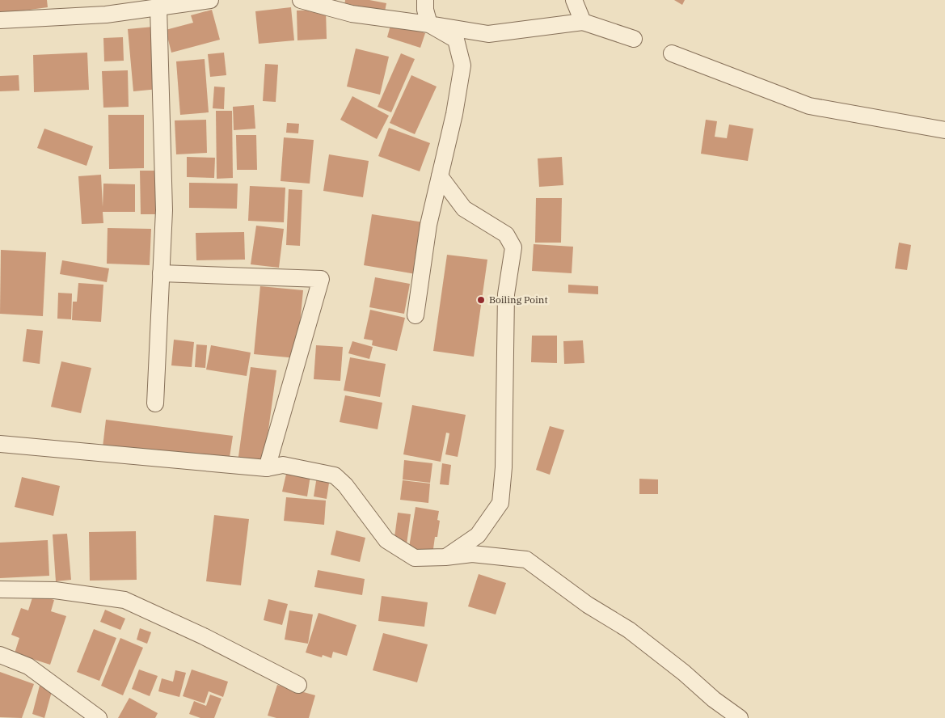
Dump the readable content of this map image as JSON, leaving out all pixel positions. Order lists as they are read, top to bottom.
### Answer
{
  "places": ["Boiling Point"]
}
